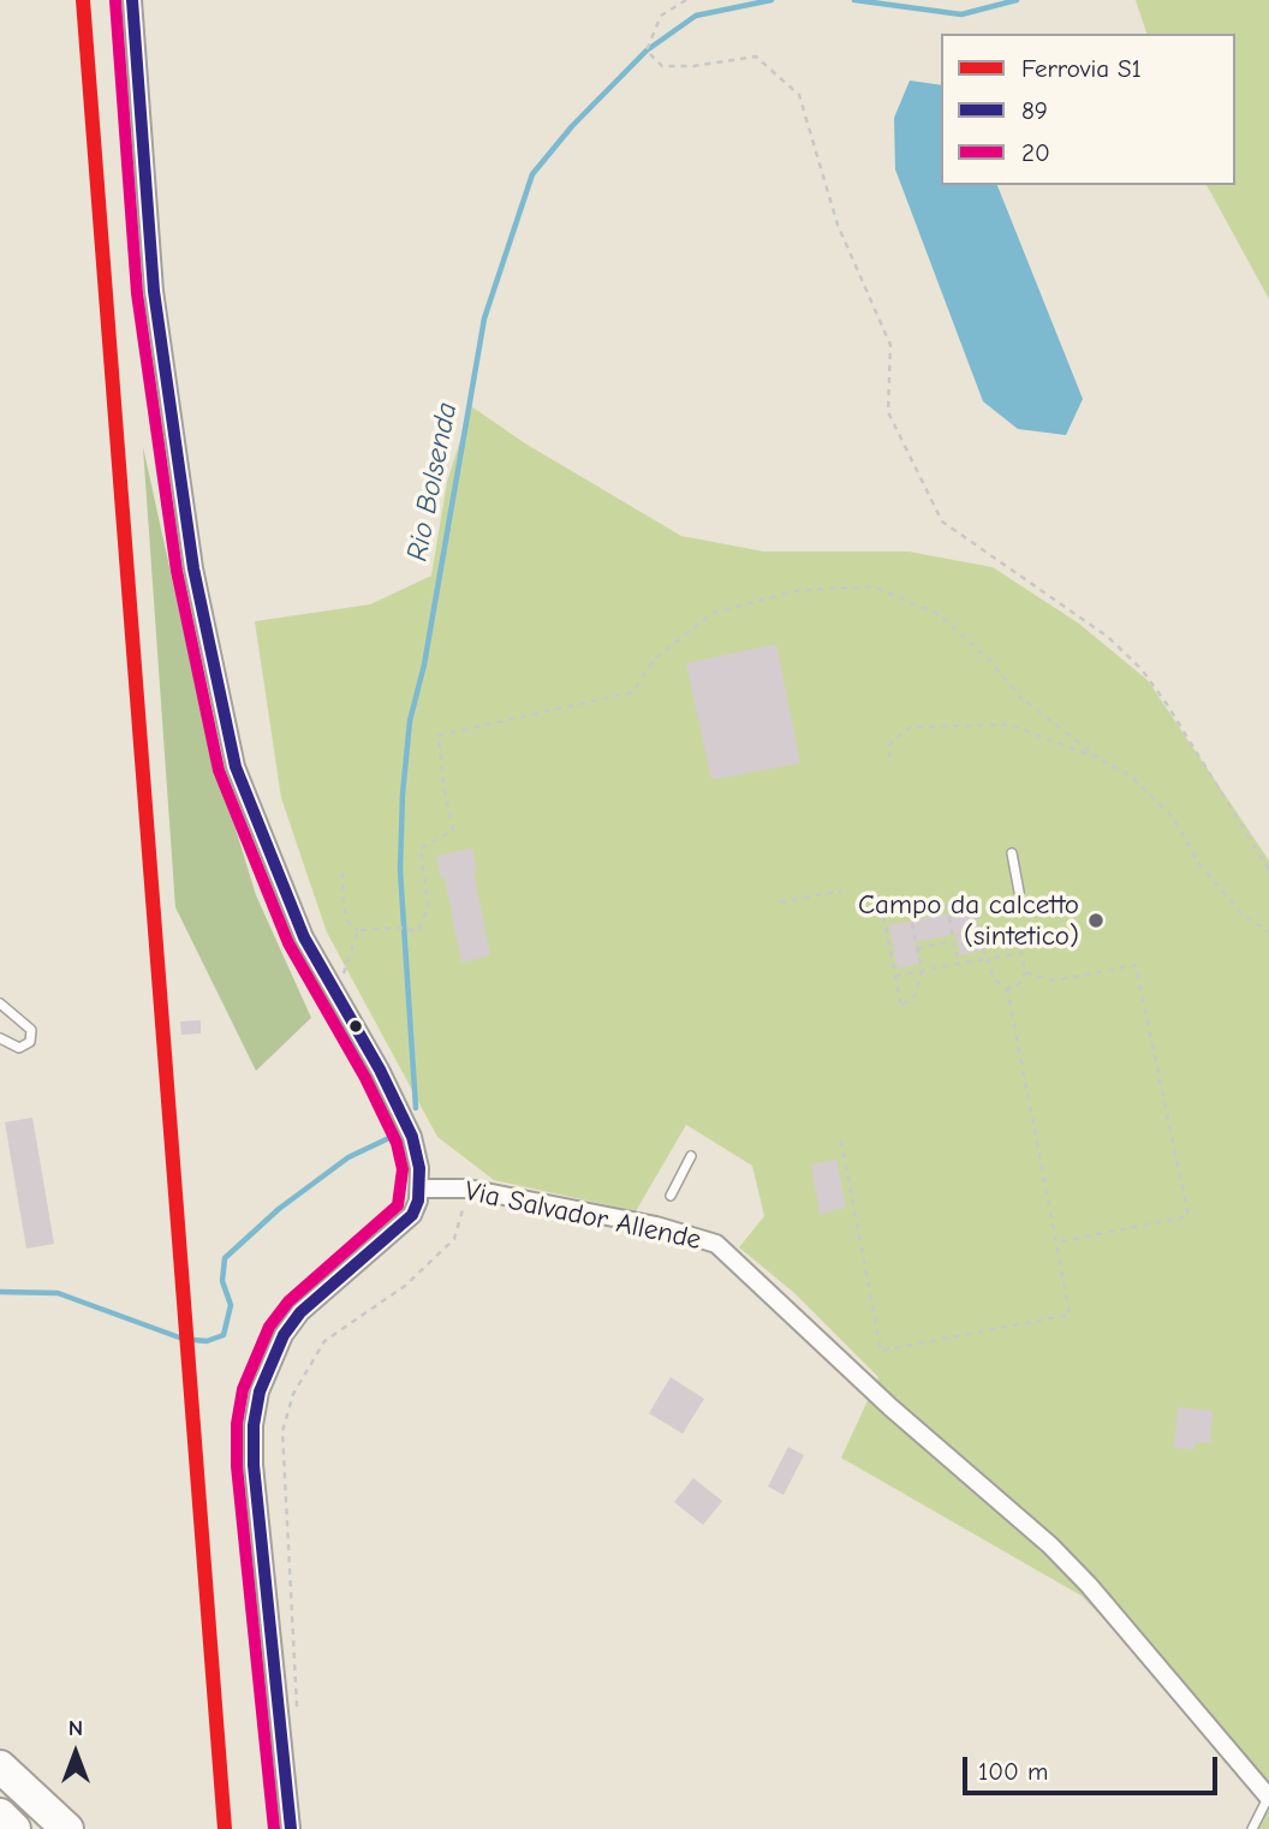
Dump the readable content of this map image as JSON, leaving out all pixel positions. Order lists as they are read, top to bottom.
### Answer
{
  "streets": {
    "street": ["Via Salvador Allende"]
  },
  "water": ["Rio Bolsenda"],
  "places": ["Campo da calcetto (sintetico)"],
  "lines": ["rail line S1", "transit line 89", "transit line 20"],
  "legend": ["Ferrovia S1", "89", "20"],
  "scale_bar": "100 m",
  "north": "top"
}
